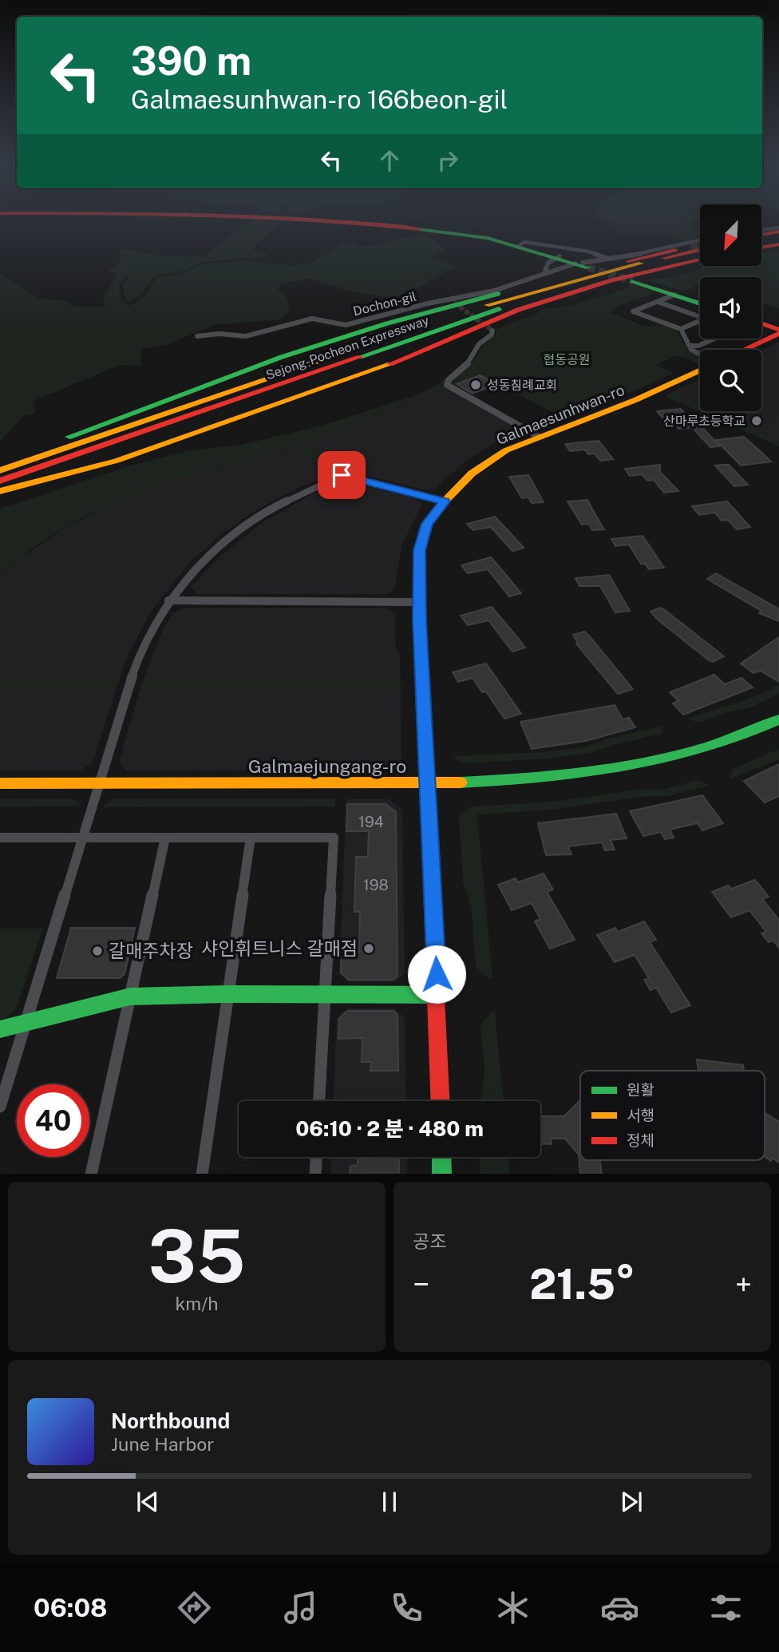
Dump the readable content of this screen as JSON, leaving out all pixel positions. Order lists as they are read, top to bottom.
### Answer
{
  "streets": {
    "main road": ["Sejong-Pocheon Expressway", "Galmaesunhwan-ro", "Galmaejungang-ro"],
    "street": ["Dochon-gil"]
  },
  "crossings": [
    ["Galmaesunhwan-ro", "Galmaejungang-ro"]
  ],
  "parks": ["협동공원"],
  "places": [
    "성동침례교회",
    "산마루초등학교",
    "샤인휘트니스 갈매점",
    "갈매주차장"
  ],
  "house_numbers": ["194", "198"],
  "legend": ["원활", "서행", "정체"],
  "north": "bottom left",
  "page": {
    "turn": ["390 m", "Galmaesunhwan-ro 166beon-gil"],
    "limit": "40",
    "trip": "06:10 · 2 분 · 480 m",
    "tile": [
      ["35", "km/h"],
      "공조"
    ],
    "heat": ["−", "21.5°", "+"],
    "song": ["Northbound", "June Harbor"],
    "tabs": "06:08"
  }
}
